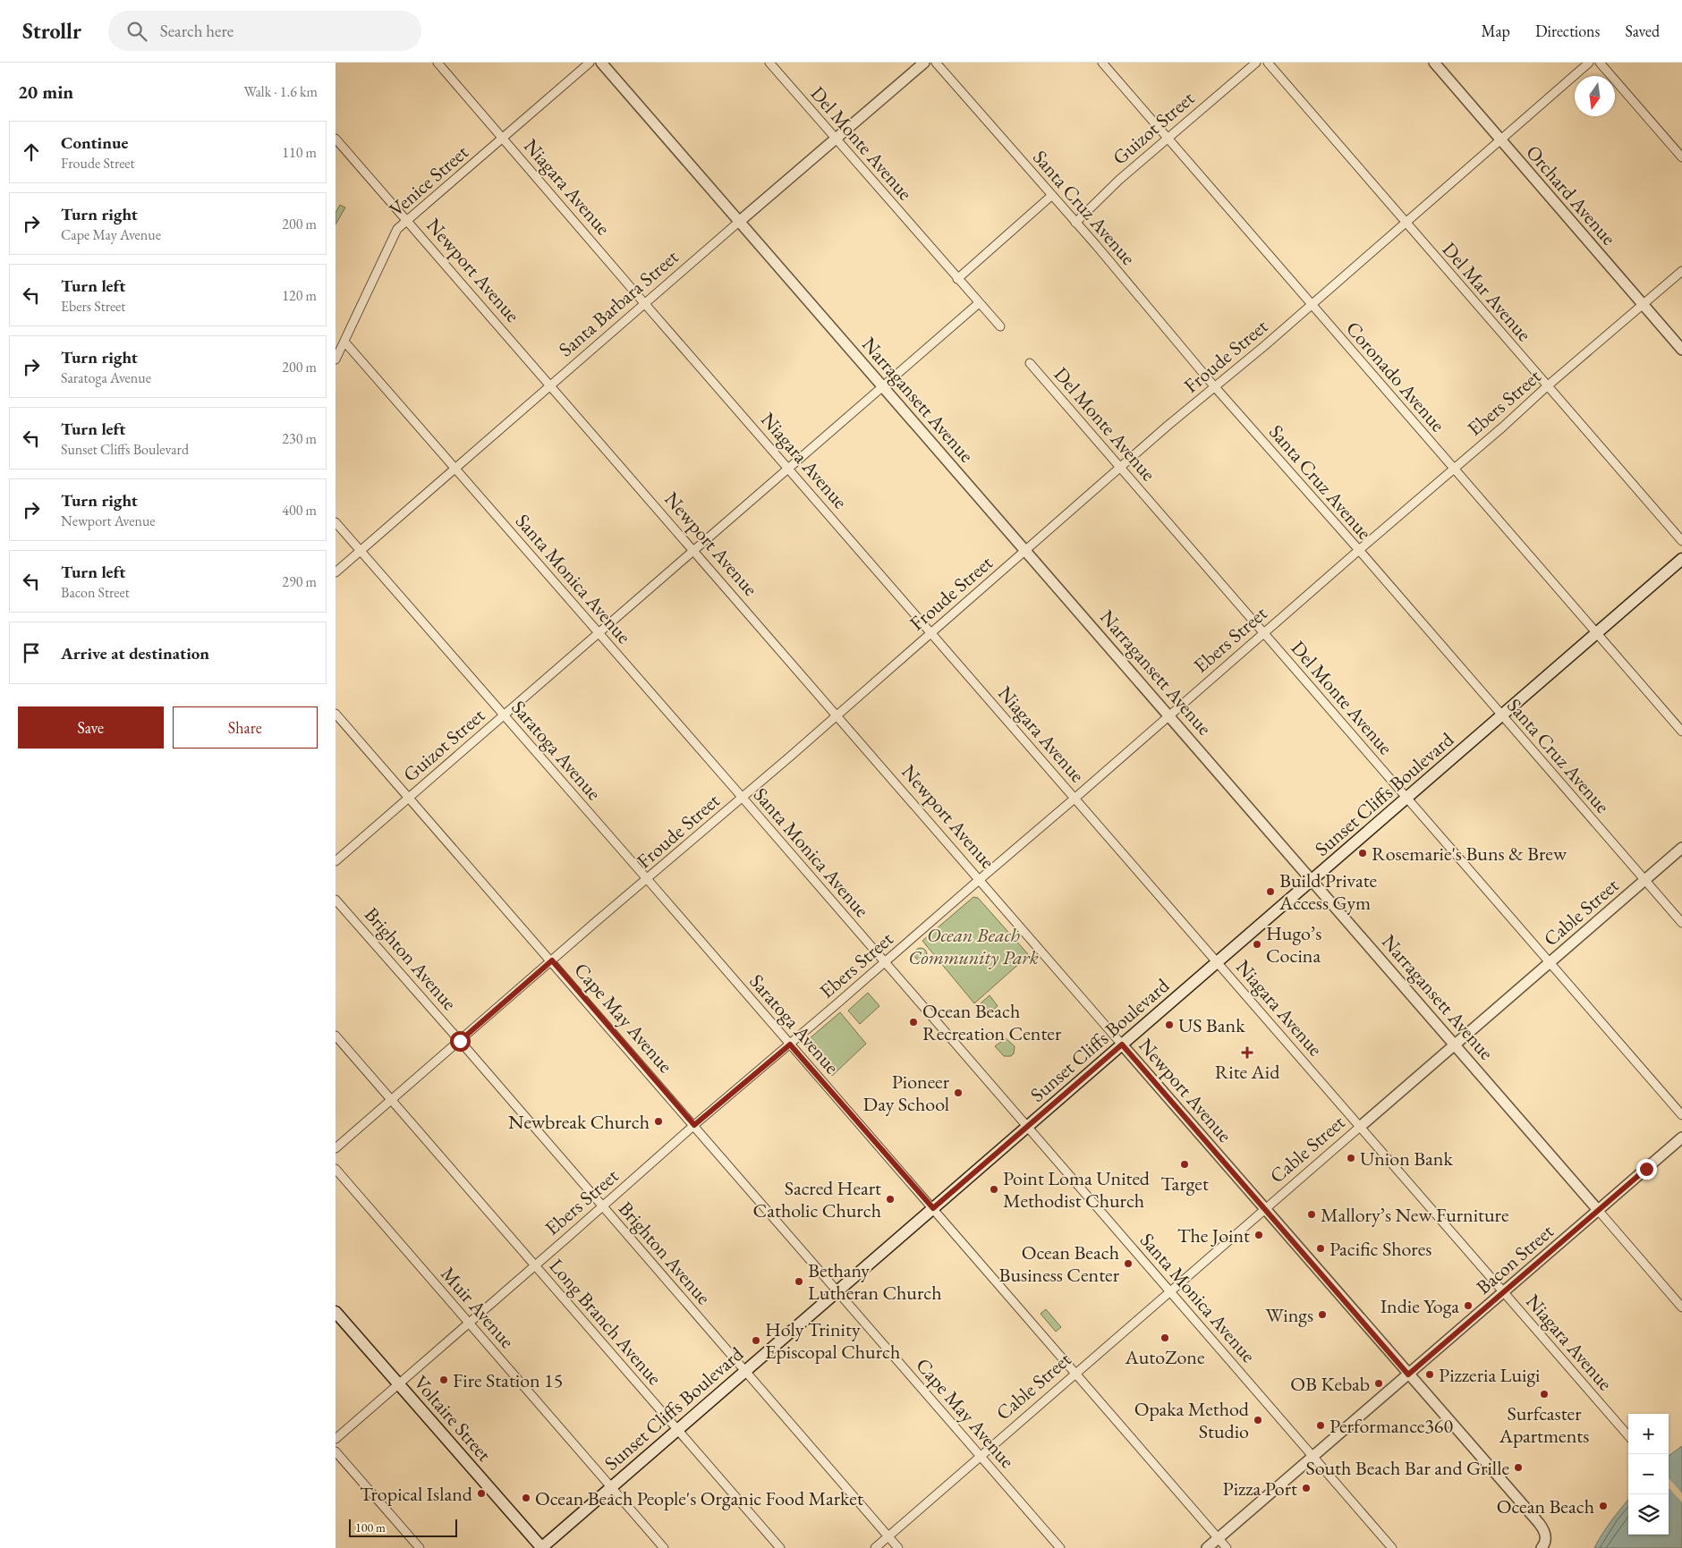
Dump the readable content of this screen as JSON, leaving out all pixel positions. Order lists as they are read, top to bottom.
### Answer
{
  "streets": {
    "main road": ["Sunset Cliffs Boulevard", "Voltaire Street"],
    "street": [
      "Guizot Street",
      "Del Monte Avenue",
      "Venice Street",
      "Niagara Avenue",
      "Orchard Avenue",
      "Santa Cruz Avenue",
      "Newport Avenue",
      "Del Mar Avenue",
      "Santa Barbara Street",
      "Froude Street",
      "Coronado Avenue",
      "Narragansett Avenue",
      "Ebers Street",
      "Santa Monica Avenue",
      "Saratoga Avenue",
      "Cable Street",
      "Brighton Avenue",
      "Cape May Avenue",
      "Bacon Street",
      "Muir Avenue",
      "Long Branch Avenue"
    ]
  },
  "crossings": [
    ["Guizot Street", "Del Monte Avenue"],
    ["Guizot Street", "Niagara Avenue"],
    ["Guizot Street", "Santa Cruz Avenue"],
    ["Guizot Street", "Newport Avenue"],
    ["Guizot Street", "Coronado Avenue"],
    ["Guizot Street", "Narragansett Avenue"],
    ["Guizot Street", "Santa Monica Avenue"],
    ["Guizot Street", "Saratoga Avenue"],
    ["Guizot Street", "Cape May Avenue"],
    ["Del Monte Avenue", "Santa Barbara Street"],
    ["Del Monte Avenue", "Froude Street"],
    ["Del Monte Avenue", "Ebers Street"],
    ["Del Monte Avenue", "Sunset Cliffs Boulevard"],
    ["Del Monte Avenue", "Cable Street"],
    ["Venice Street", "Niagara Avenue"],
    ["Venice Street", "Newport Avenue"],
    ["Venice Street", "Santa Monica Avenue"],
    ["Niagara Avenue", "Santa Barbara Street"],
    ["Niagara Avenue", "Froude Street"],
    ["Niagara Avenue", "Ebers Street"],
    ["Niagara Avenue", "Sunset Cliffs Boulevard"],
    ["Niagara Avenue", "Cable Street"],
    ["Niagara Avenue", "Bacon Street"],
    ["Orchard Avenue", "Froude Street"],
    ["Orchard Avenue", "Ebers Street"],
    ["Santa Cruz Avenue", "Froude Street"],
    ["Santa Cruz Avenue", "Ebers Street"],
    ["Santa Cruz Avenue", "Sunset Cliffs Boulevard"],
    ["Santa Cruz Avenue", "Cable Street"],
    ["Newport Avenue", "Santa Barbara Street"],
    ["Newport Avenue", "Froude Street"],
    ["Newport Avenue", "Ebers Street"],
    ["Newport Avenue", "Sunset Cliffs Boulevard"],
    ["Newport Avenue", "Cable Street"],
    ["Newport Avenue", "Bacon Street"],
    ["Del Mar Avenue", "Froude Street"],
    ["Del Mar Avenue", "Ebers Street"],
    ["Santa Barbara Street", "Narragansett Avenue"],
    ["Santa Barbara Street", "Santa Monica Avenue"],
    ["Santa Barbara Street", "Saratoga Avenue"],
    ["Froude Street", "Coronado Avenue"],
    ["Froude Street", "Narragansett Avenue"],
    ["Froude Street", "Santa Monica Avenue"],
    ["Froude Street", "Saratoga Avenue"],
    ["Froude Street", "Brighton Avenue"],
    ["Froude Street", "Cape May Avenue"],
    ["Froude Street", "Long Branch Avenue"],
    ["Coronado Avenue", "Ebers Street"],
    ["Coronado Avenue", "Sunset Cliffs Boulevard"],
    ["Narragansett Avenue", "Ebers Street"],
    ["Narragansett Avenue", "Sunset Cliffs Boulevard"],
    ["Narragansett Avenue", "Cable Street"],
    ["Narragansett Avenue", "Bacon Street"],
    ["Ebers Street", "Santa Monica Avenue"],
    ["Ebers Street", "Saratoga Avenue"],
    ["Ebers Street", "Brighton Avenue"],
    ["Ebers Street", "Cape May Avenue"],
    ["Ebers Street", "Muir Avenue"],
    ["Ebers Street", "Long Branch Avenue"],
    ["Ebers Street", "Voltaire Street"],
    ["Santa Monica Avenue", "Sunset Cliffs Boulevard"],
    ["Santa Monica Avenue", "Cable Street"],
    ["Santa Monica Avenue", "Bacon Street"],
    ["Saratoga Avenue", "Sunset Cliffs Boulevard"],
    ["Saratoga Avenue", "Cable Street"],
    ["Saratoga Avenue", "Bacon Street"],
    ["Sunset Cliffs Boulevard", "Brighton Avenue"],
    ["Sunset Cliffs Boulevard", "Cape May Avenue"],
    ["Sunset Cliffs Boulevard", "Muir Avenue"],
    ["Sunset Cliffs Boulevard", "Long Branch Avenue"],
    ["Sunset Cliffs Boulevard", "Voltaire Street"],
    ["Cable Street", "Brighton Avenue"],
    ["Cable Street", "Cape May Avenue"]
  ],
  "parks": ["Ocean Beach Community Park"],
  "places": {
    "other": [
      "Rosemarie's Buns & Brew",
      "Build Private Access Gym",
      "Hugo’s Cocina",
      "Ocean Beach Recreation Center",
      "US Bank",
      "Pioneer Day School",
      "Newbreak Church",
      "Union Bank",
      "Target",
      "Point Loma United Methodist Church",
      "Sacred Heart Catholic Church",
      "Mallory’s New Furniture",
      "The Joint",
      "Pacific Shores",
      "Ocean Beach Business Center",
      "Bethany Lutheran Church",
      "Indie Yoga",
      "Wings",
      "AutoZone",
      "Holy Trinity Episcopal Church",
      "Pizzeria Luigi",
      "Fire Station 15",
      "OB Kebab",
      "Surfcaster Apartments",
      "Opaka Method Studio",
      "Performance360",
      "South Beach Bar and Grille",
      "Pizza Port",
      "Tropical Island",
      "Ocean Beach People's Organic Food Market",
      "Ocean Beach"
    ],
    "health": ["Rite Aid"]
  },
  "scale_bar": "100 m",
  "north": "bottom",
  "page": {
    "header": "Strollr",
    "search": "Search here",
    "nav": ["Map", "Directions", "Saved"],
    "heading": ["20 min", "Walk · 1.6 km"],
    "list": [
      ["Continue", "Froude Street", "110 m"],
      ["Turn right", "Cape May Avenue", "200 m"],
      ["Turn left", "Ebers Street", "120 m"],
      ["Turn right", "Saratoga Avenue", "200 m"],
      ["Turn left", "Sunset Cliffs Boulevard", "230 m"],
      ["Turn right", "Newport Avenue", "400 m"],
      ["Turn left", "Bacon Street", "290 m"],
      "Arrive at destination"
    ],
    "buttons": ["Save", "Share"],
    "map_buttons": ["+", "−"],
    "scale": "100 m"
  }
}
